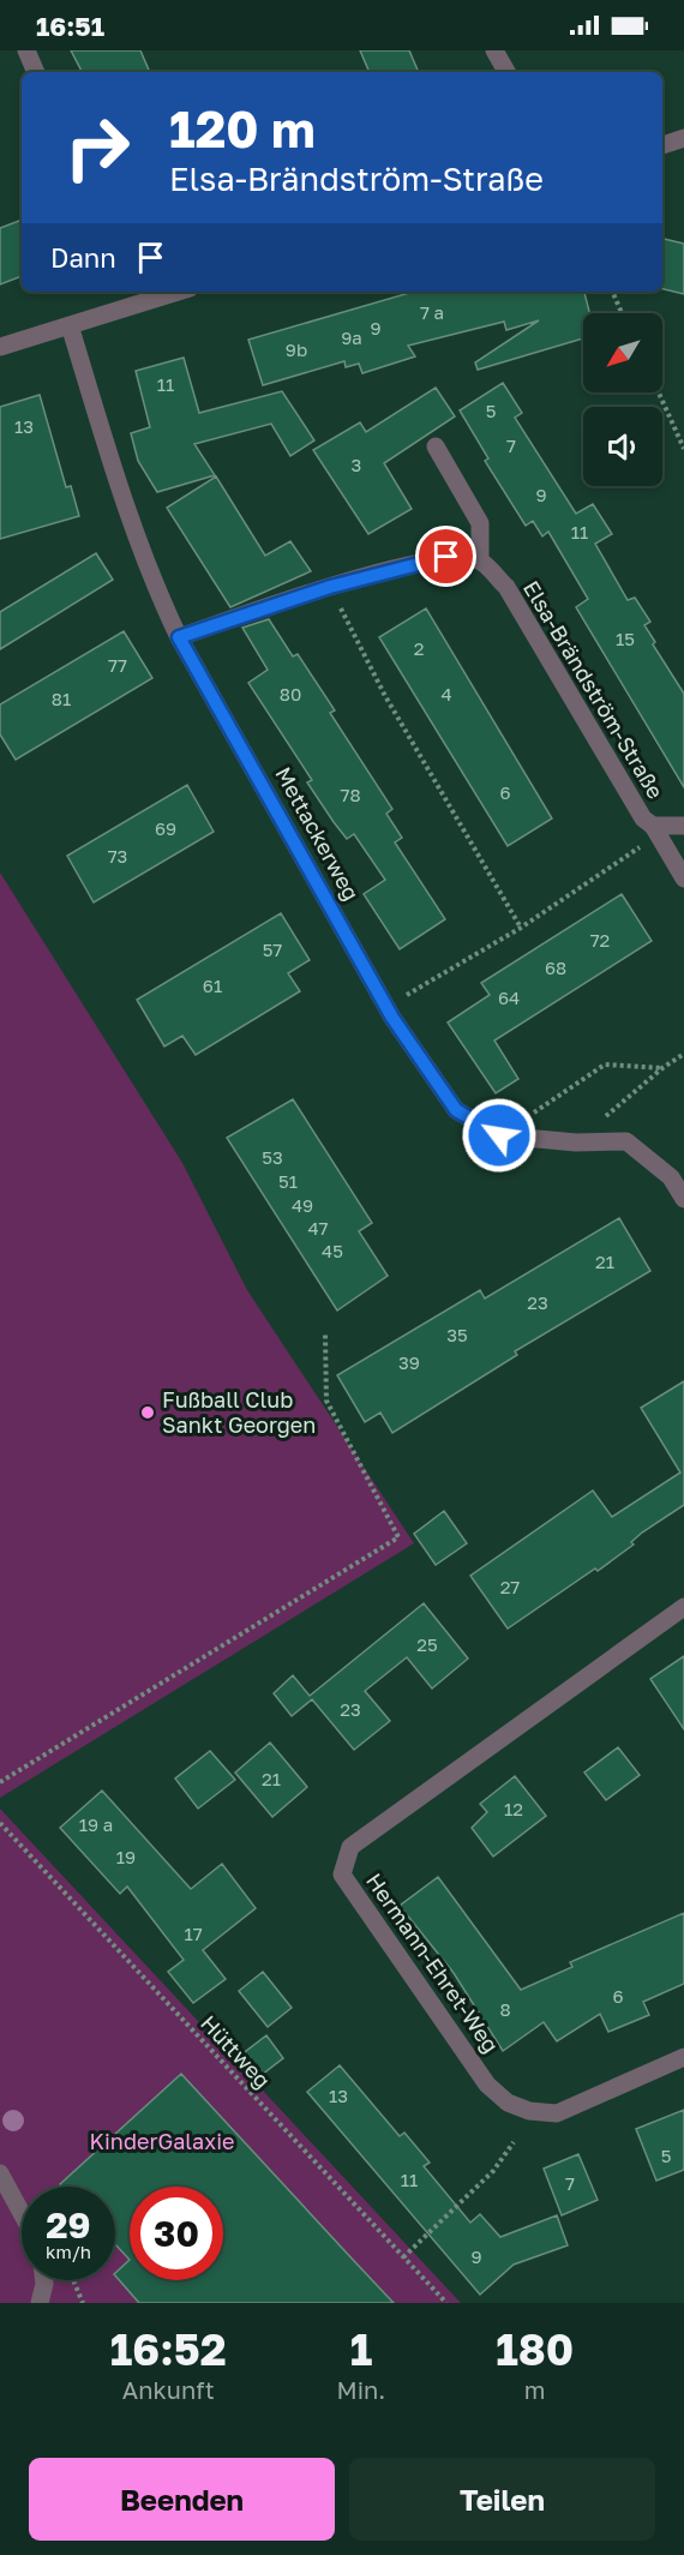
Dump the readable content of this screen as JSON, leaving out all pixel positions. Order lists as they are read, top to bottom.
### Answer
{
  "streets": {
    "street": ["Elsa-Brändström-Straße", "Mettackerweg", "Hermann-Ehret-Weg"],
    "path": ["Hüttweg"]
  },
  "parks": ["KinderGalaxie"],
  "places": ["Fußball Club Sankt Georgen"],
  "house_numbers": [
    "7 a",
    "9",
    "9a",
    "9b",
    "11",
    "5",
    "13",
    "7",
    "3",
    "9",
    "11",
    "15",
    "2",
    "77",
    "80",
    "4",
    "81",
    "6",
    "78",
    "69",
    "73",
    "72",
    "57",
    "68",
    "61",
    "64",
    "53",
    "51",
    "49",
    "47",
    "45",
    "21",
    "23",
    "35",
    "39",
    "27",
    "25",
    "23",
    "21",
    "12",
    "19 a",
    "19",
    "17",
    "6",
    "8",
    "13",
    "5",
    "11",
    "7",
    "9"
  ],
  "north": "bottom left",
  "page": {
    "status": "16:51",
    "turn": ["120 m", "Elsa-Brändström-Straße"],
    "then": "Dann",
    "speed": "29 km/h",
    "limit": "30",
    "eta": [
      "16:52",
      "Ankunft",
      "1",
      "Min.",
      "180",
      "m"
    ],
    "buttons": ["Beenden", "Teilen"]
  }
}
